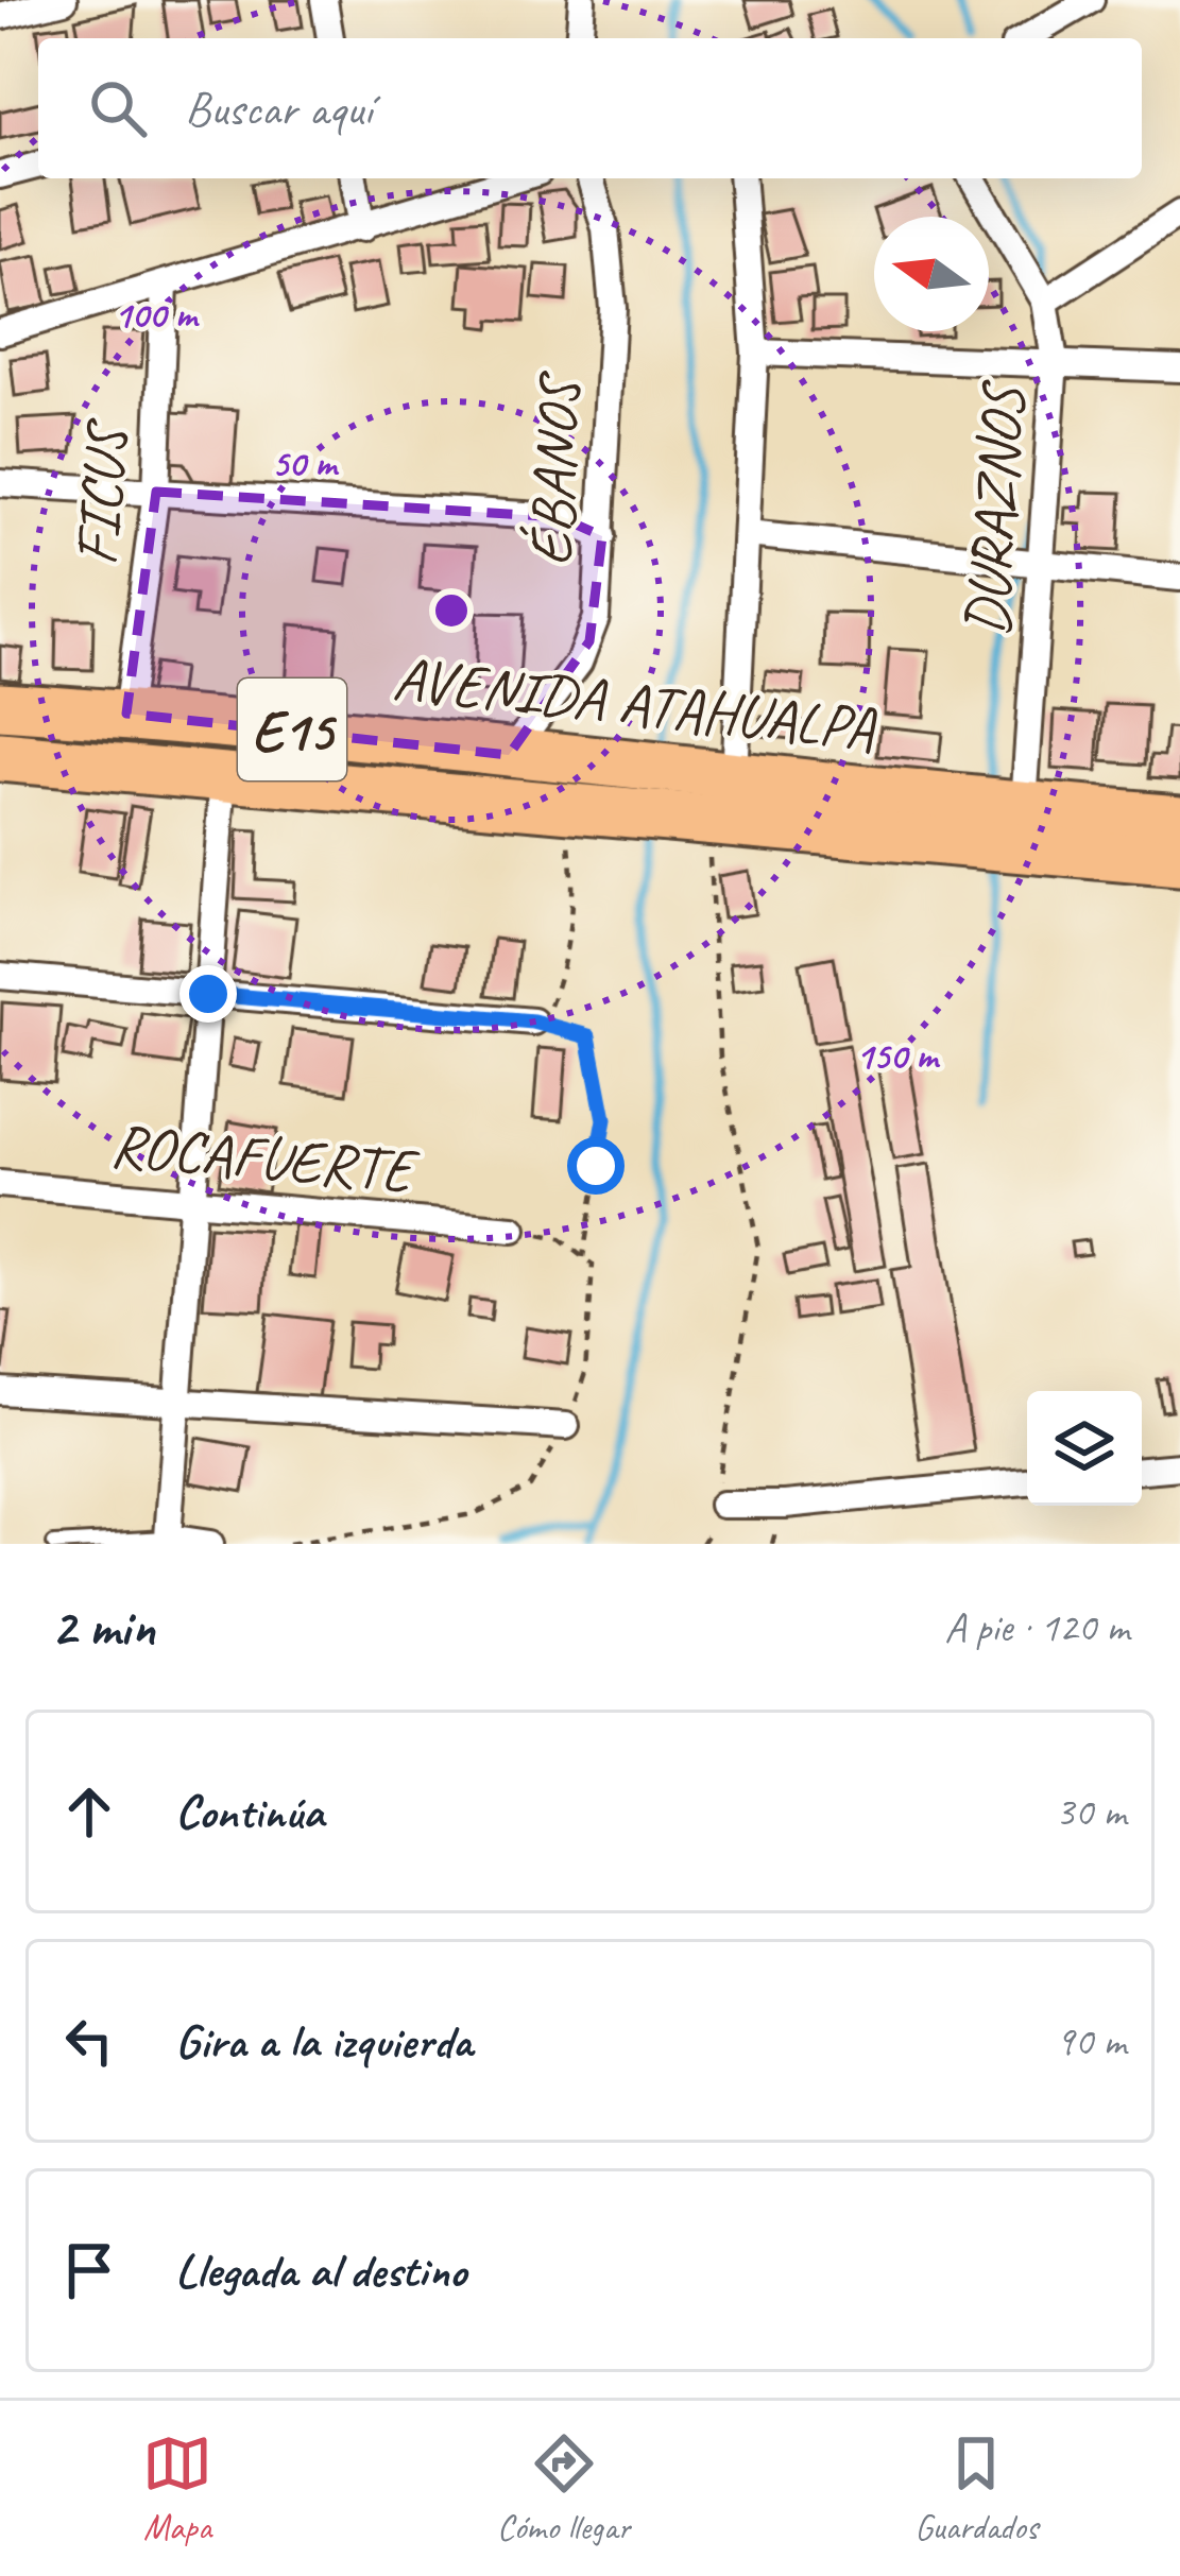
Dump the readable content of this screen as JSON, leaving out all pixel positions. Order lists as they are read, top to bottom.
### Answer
{
  "streets": {
    "highway": ["AVENIDA ATAHUALPA", "E15"],
    "street": [
      "ÉBANOS",
      "FICUS",
      "DURAZNOS",
      "ROCAFUERTE"
    ]
  },
  "crossings": [
    ["ÉBANOS", "AVENIDA ATAHUALPA"],
    ["FICUS", "AVENIDA ATAHUALPA"],
    ["DURAZNOS", "AVENIDA ATAHUALPA"]
  ],
  "north": "left",
  "page": {
    "search": "Buscar aquí",
    "heading": ["2 min", "A pie · 120 m"],
    "list": [
      ["Continúa", "30 m"],
      ["Gira a la izquierda", "90 m"],
      "Llegada al destino"
    ],
    "nav": ["Mapa", "Cómo llegar", "Guardados"]
  },
  "rings": ["100 m", "50 m", "150 m"]
}
